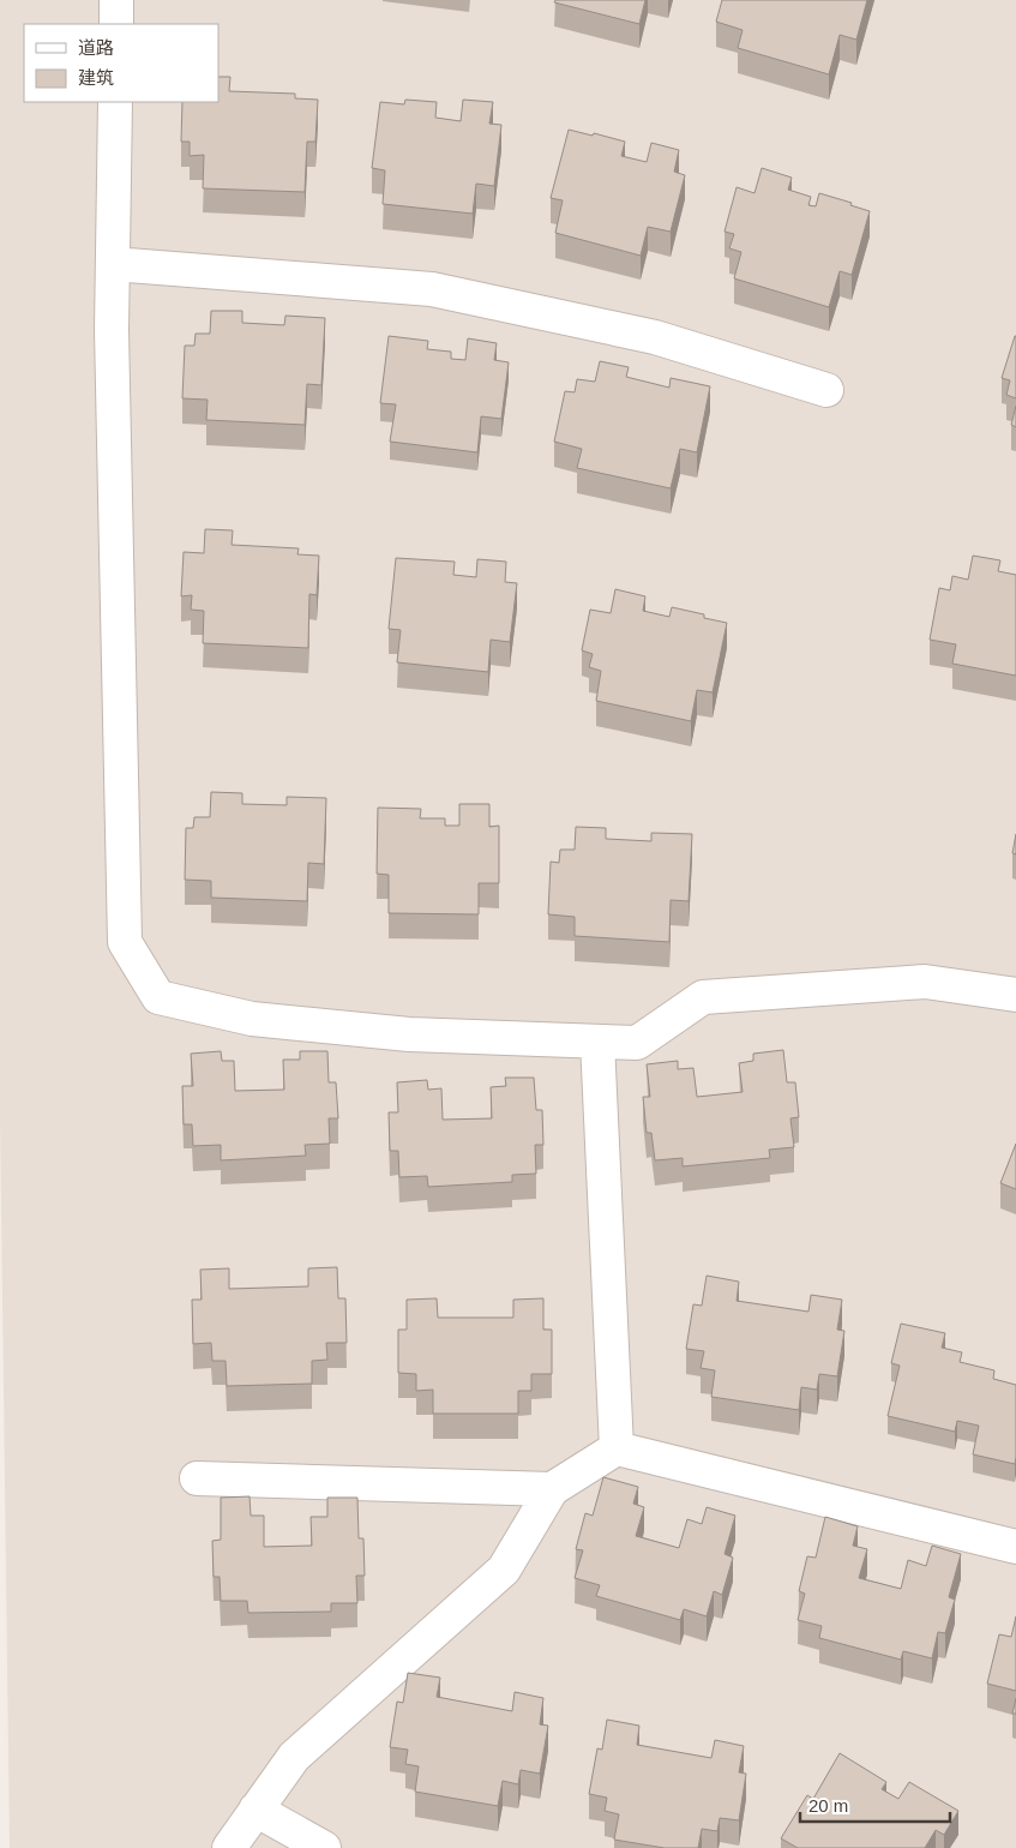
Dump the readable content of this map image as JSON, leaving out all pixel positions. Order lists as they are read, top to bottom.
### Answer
{
  "legend": ["道路", "建筑"],
  "scale_bar": "20 m"
}
